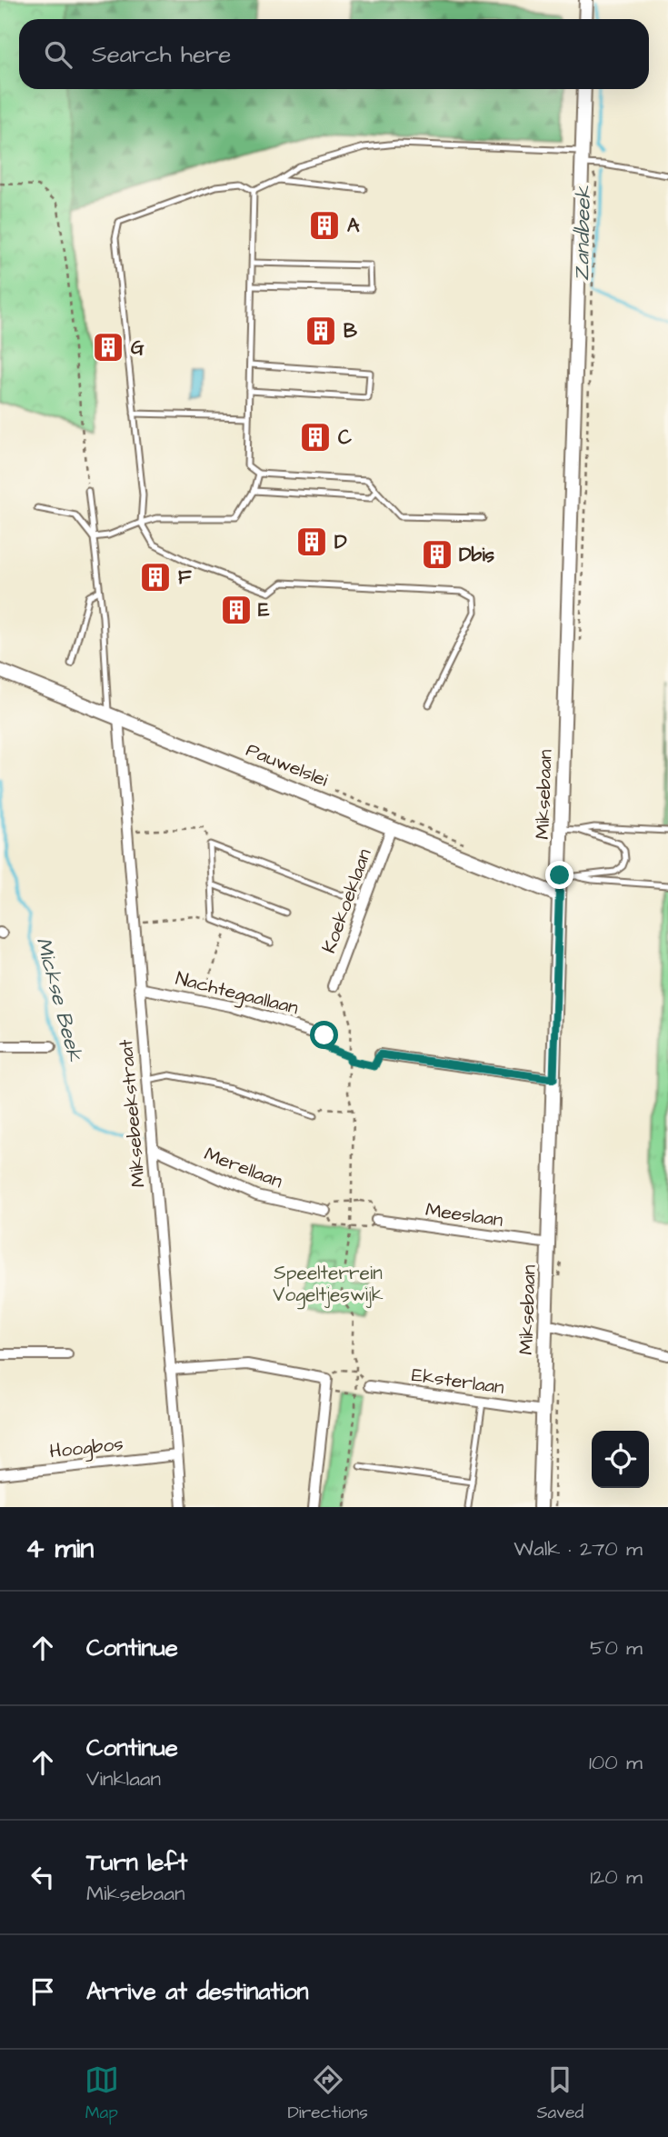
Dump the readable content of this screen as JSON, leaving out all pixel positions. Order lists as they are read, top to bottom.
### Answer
{
  "streets": {
    "street": [
      "Pauwelslei",
      "Miksebaan",
      "Koekoeklaan",
      "Nachtegaallaan",
      "Miksebeekstraat",
      "Merellaan",
      "Meeslaan",
      "Eksterlaan",
      "Hoogbos"
    ]
  },
  "crossings": [
    ["Pauwelslei", "Miksebaan"],
    ["Pauwelslei", "Koekoeklaan"],
    ["Pauwelslei", "Miksebeekstraat"],
    ["Miksebaan", "Meeslaan"],
    ["Miksebaan", "Eksterlaan"],
    ["Nachtegaallaan", "Miksebeekstraat"],
    ["Miksebeekstraat", "Merellaan"],
    ["Miksebeekstraat", "Hoogbos"]
  ],
  "water": ["Zandbeek", "Mickse Beek"],
  "parks": ["Speelterrein Vogeltjeswijk"],
  "places": {
    "building": [
      "A",
      "B",
      "G",
      "C",
      "D",
      "Dbis",
      "F",
      "E"
    ]
  },
  "page": {
    "search": "Search here",
    "heading": ["4 min", "Walk · 270 m"],
    "list": [
      ["Continue", "50 m"],
      ["Continue", "Vinklaan", "100 m"],
      ["Turn left", "Miksebaan", "120 m"],
      "Arrive at destination"
    ],
    "nav": ["Map", "Directions", "Saved"]
  }
}
